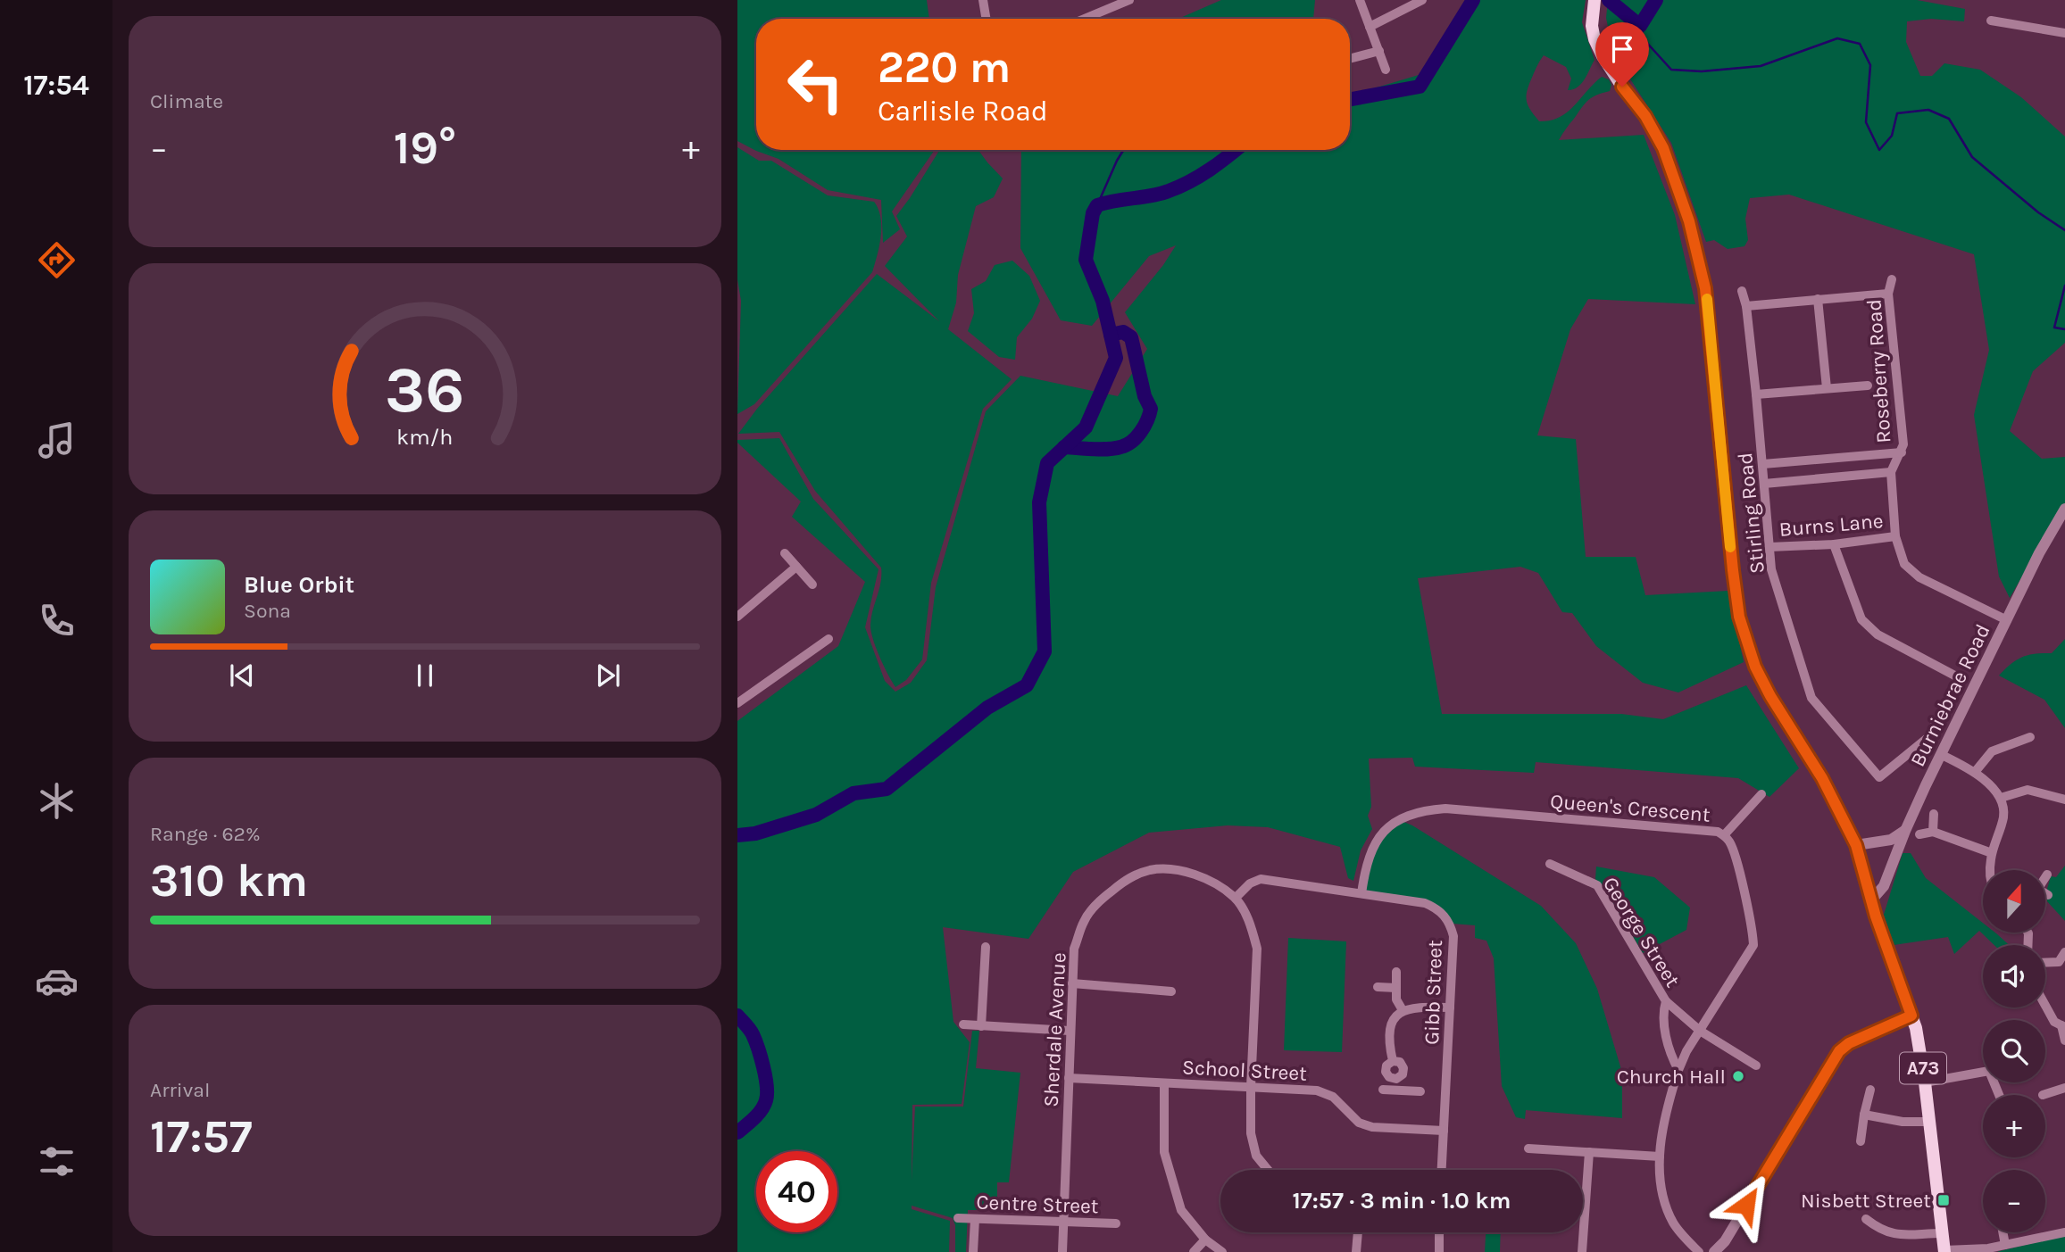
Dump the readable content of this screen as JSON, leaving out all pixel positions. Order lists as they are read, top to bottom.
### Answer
{
  "streets": {
    "main road": ["A73"],
    "street": [
      "Roseberry Road",
      "Stirling Road",
      "Burns Lane",
      "Burniebrae Road",
      "Queen's Crescent",
      "George Street",
      "Gibb Street",
      "Sherdale Avenue",
      "School Street",
      "Centre Street"
    ]
  },
  "crossings": [
    ["Roseberry Road", "Burns Lane"],
    ["Roseberry Road", "Burniebrae Road"],
    ["Stirling Road", "Burns Lane"],
    ["Burniebrae Road", "A73"],
    ["Queen's Crescent", "George Street"],
    ["Queen's Crescent", "Gibb Street"],
    ["Gibb Street", "Sherdale Avenue"],
    ["Gibb Street", "School Street"],
    ["Sherdale Avenue", "School Street"],
    ["Sherdale Avenue", "Centre Street"]
  ],
  "places": {
    "other": ["Church Hall"],
    "transit": ["Nisbett Street"]
  },
  "north": "top",
  "page": {
    "tabs": "17:54",
    "tile": [
      "Climate",
      ["Range · 62%", "310 km"],
      ["Arrival", "17:57"]
    ],
    "turn": ["220 m", "Carlisle Road"],
    "heat": ["−", "19°", "+"],
    "song": ["Blue Orbit", "Sona"],
    "map_buttons": ["+", "−"],
    "limit": "40",
    "trip": "17:57 · 3 min · 1.0 km",
    "gauge": ["36", "km/h"]
  }
}
